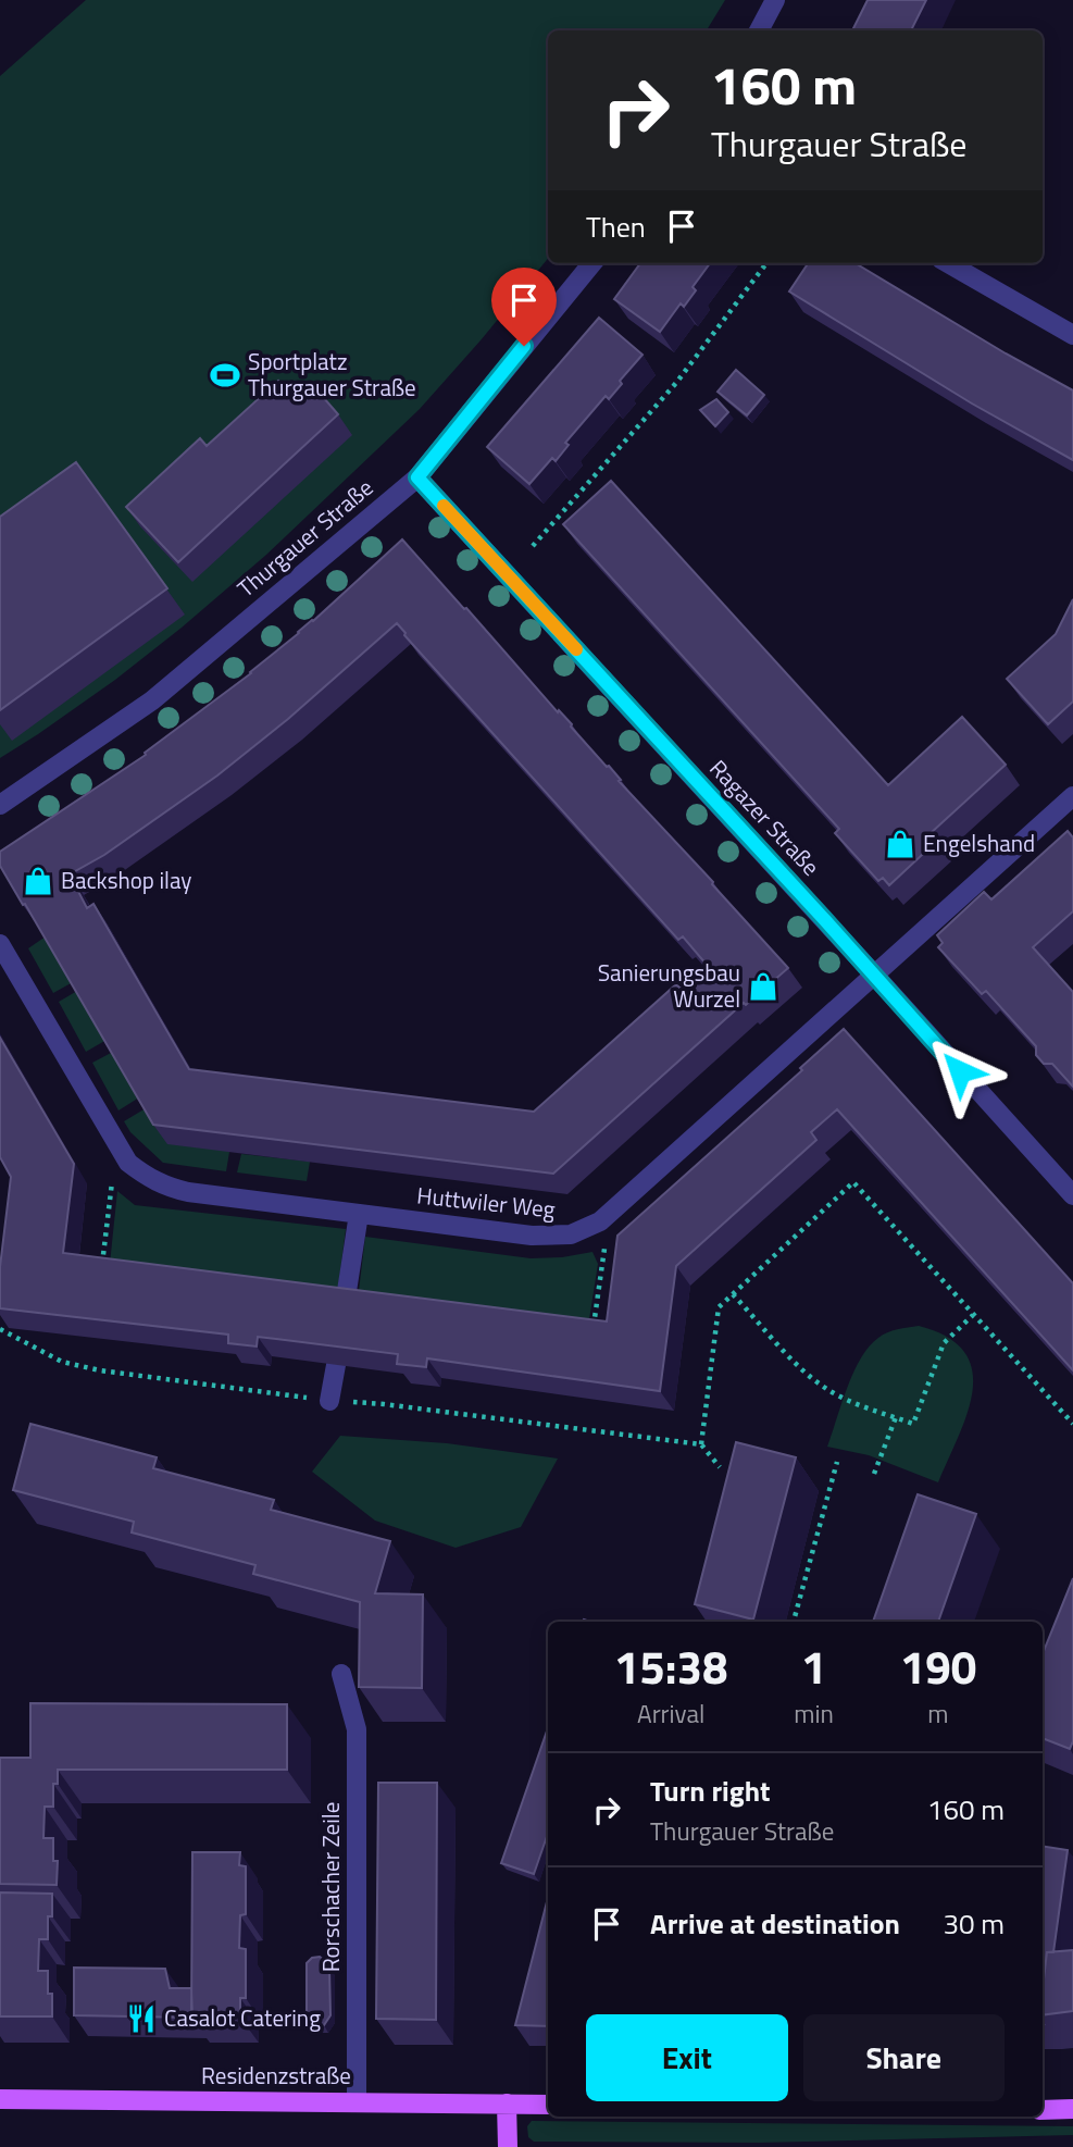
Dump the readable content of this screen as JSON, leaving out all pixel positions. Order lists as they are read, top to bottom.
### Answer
{
  "streets": {
    "main road": ["Residenzstraße"],
    "street": [
      "Thurgauer Straße",
      "Ragazer Straße",
      "Huttwiler Weg",
      "Rorschacher Zeile"
    ]
  },
  "crossings": [
    ["Thurgauer Straße", "Ragazer Straße"],
    ["Ragazer Straße", "Huttwiler Weg"],
    ["Rorschacher Zeile", "Residenzstraße"]
  ],
  "places": {
    "sports": ["Sportplatz Thurgauer Straße"],
    "shop": ["Engelshand", "Backshop ilay", "Sanierungsbau Wurzel"],
    "restaurant": ["Casalot Catering"]
  },
  "page": {
    "turn": ["160 m", "Thurgauer Straße"],
    "then": "Then",
    "eta": [
      "15:38",
      "Arrival",
      "1",
      "min",
      "190",
      "m"
    ],
    "list": [
      {
        "name": "Turn right",
        "note": "Thurgauer Straße",
        "value": "160 m"
      },
      {
        "name": "Arrive at destination",
        "value": "30 m"
      }
    ],
    "buttons": ["Exit", "Share"]
  }
}
